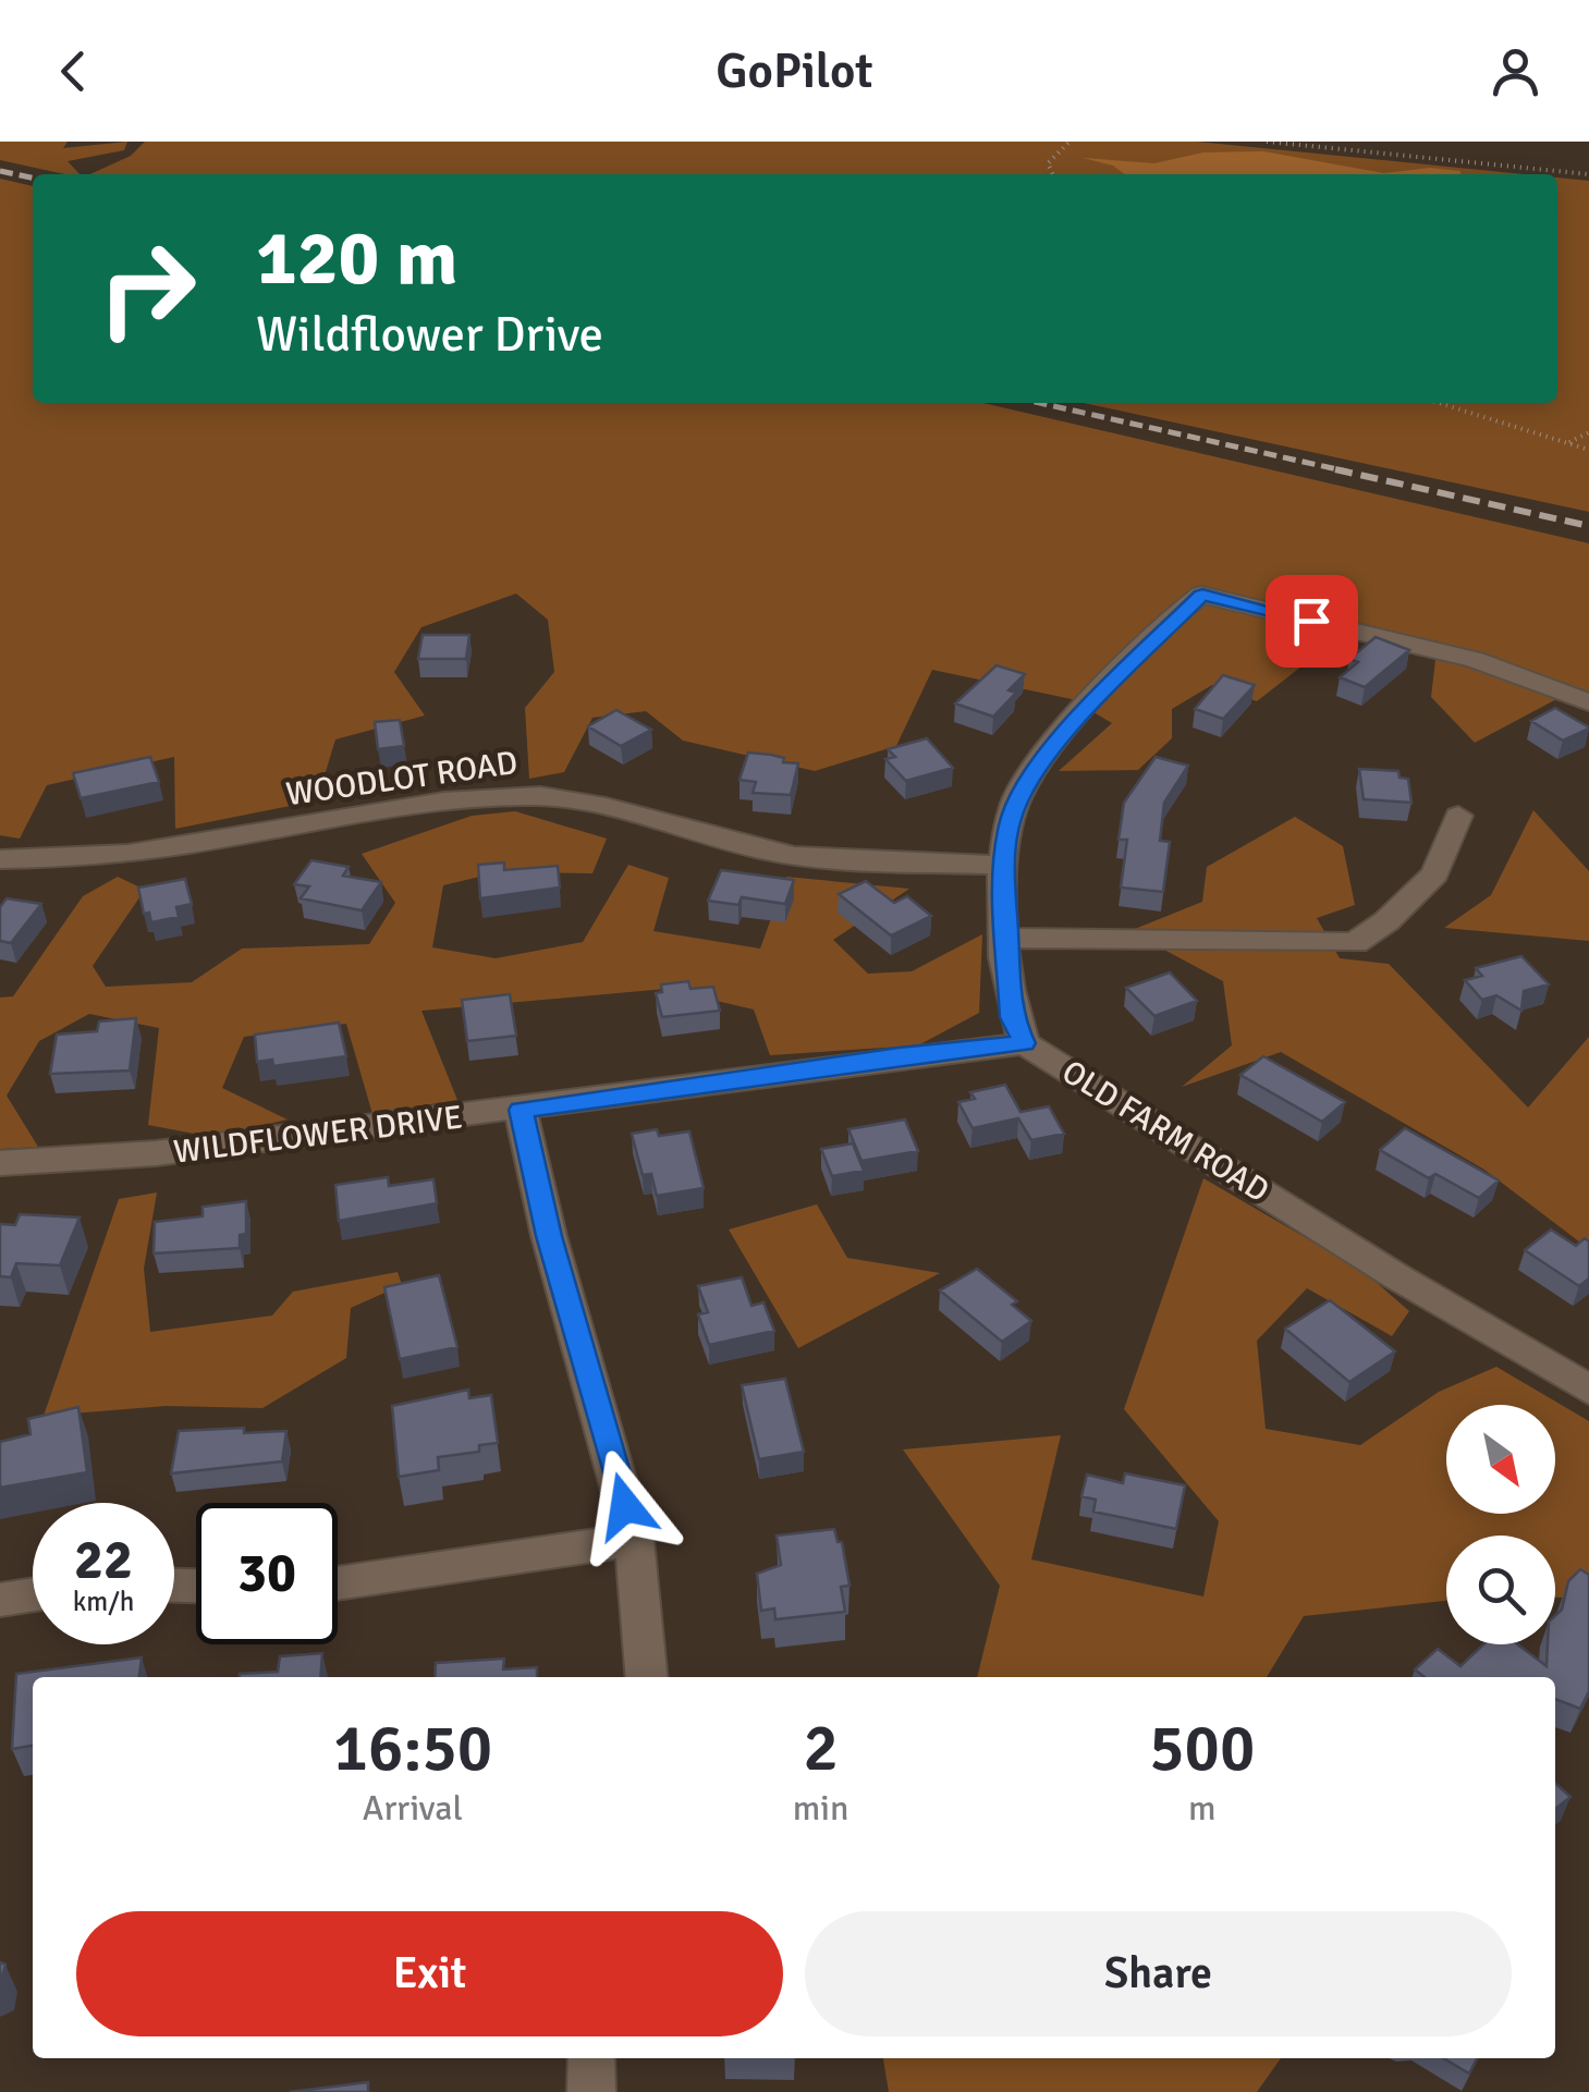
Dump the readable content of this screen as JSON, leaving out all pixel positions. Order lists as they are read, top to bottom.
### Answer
{
  "streets": {
    "street": ["WOODLOT ROAD", "OLD FARM ROAD", "WILDFLOWER DRIVE"]
  },
  "crossings": [
    ["WOODLOT ROAD", "OLD FARM ROAD"],
    ["OLD FARM ROAD", "WILDFLOWER DRIVE"]
  ],
  "north": "bottom right",
  "page": {
    "header": "GoPilot",
    "turn": ["120 m", "Wildflower Drive"],
    "speed": "22 km/h",
    "limit": "30",
    "eta": [
      "16:50",
      "Arrival",
      "2",
      "min",
      "500",
      "m"
    ],
    "buttons": ["Exit", "Share"]
  }
}
